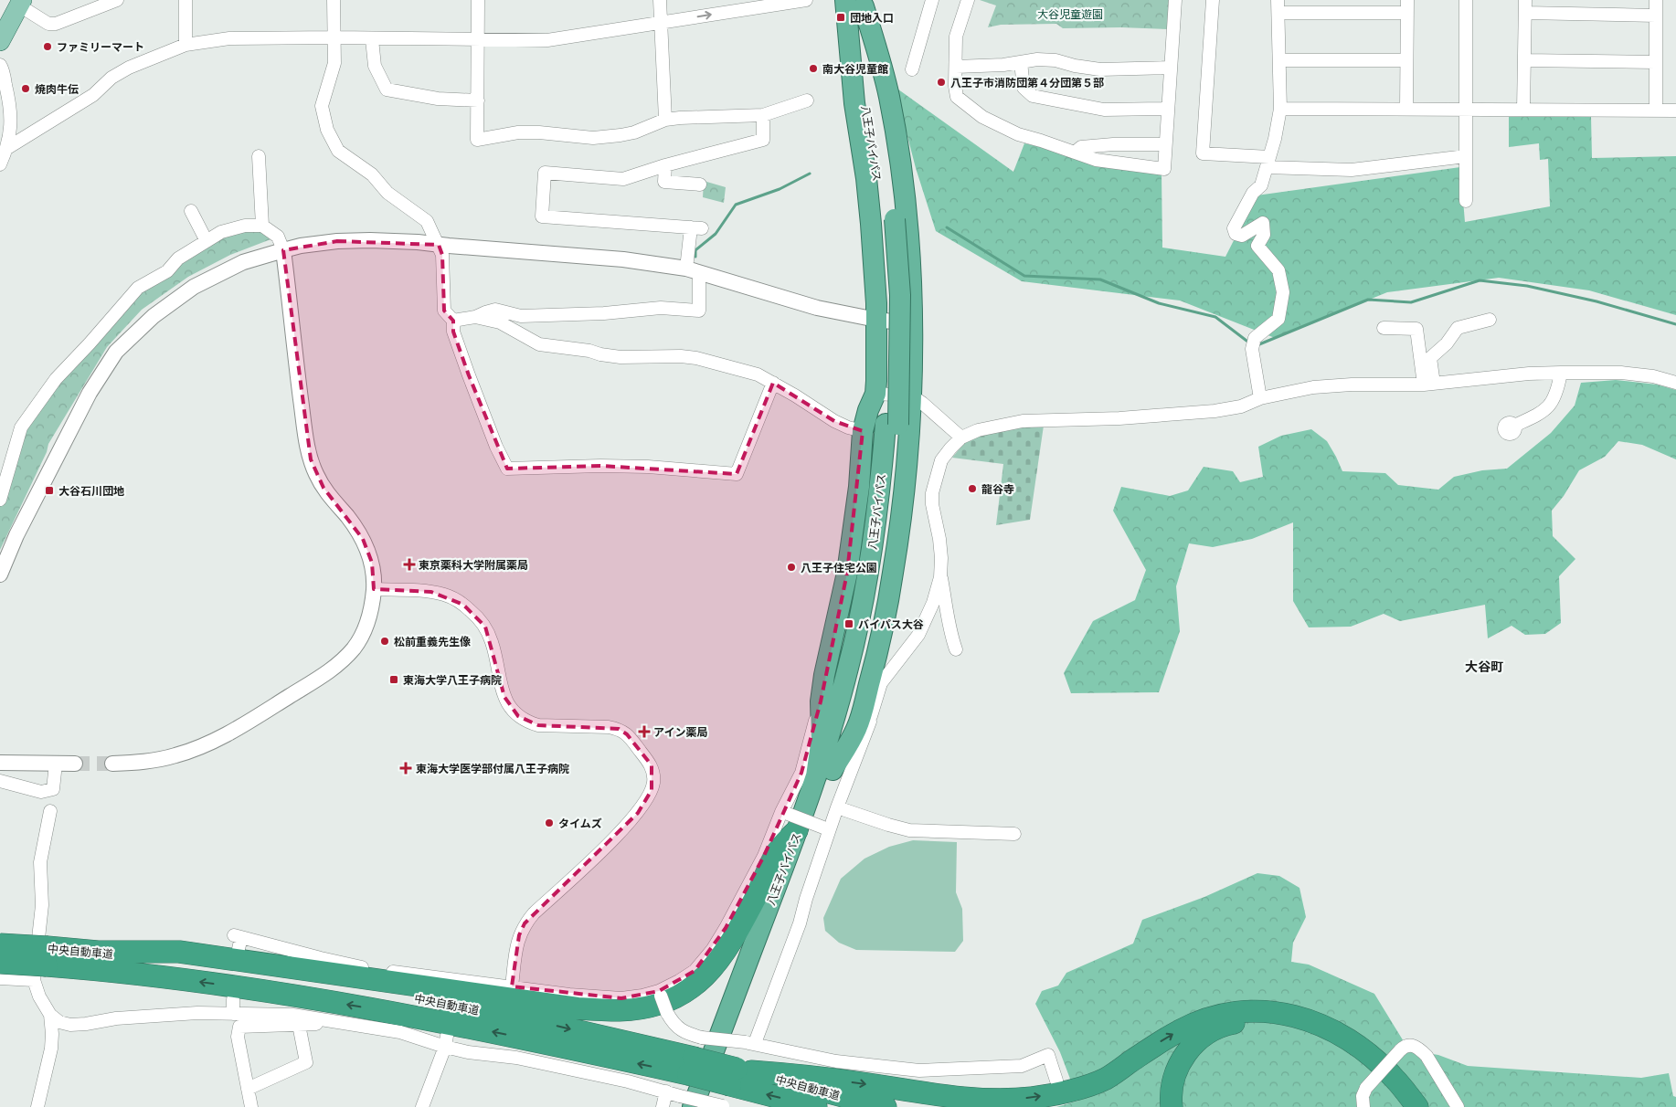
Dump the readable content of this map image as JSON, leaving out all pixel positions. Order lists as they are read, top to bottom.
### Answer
{
  "streets": {
    "highway": ["八王子バイパス", "中央自動車道"]
  },
  "districts": ["大谷町"],
  "parks": ["大谷児童遊園"],
  "places": {
    "transit": [
      "団地入口",
      "大谷石川団地",
      "バイパス大谷",
      "東海大学八王子病院"
    ],
    "other": [
      "ファミリーマート",
      "南大谷児童館",
      "八王子市消防団第４分団第５部",
      "焼肉牛伝",
      "龍谷寺",
      "八王子住宅公園",
      "松前重義先生像",
      "タイムズ"
    ],
    "health": ["東京薬科大学附属薬局", "アイン薬局", "東海大学医学部付属八王子病院"]
  }
}
